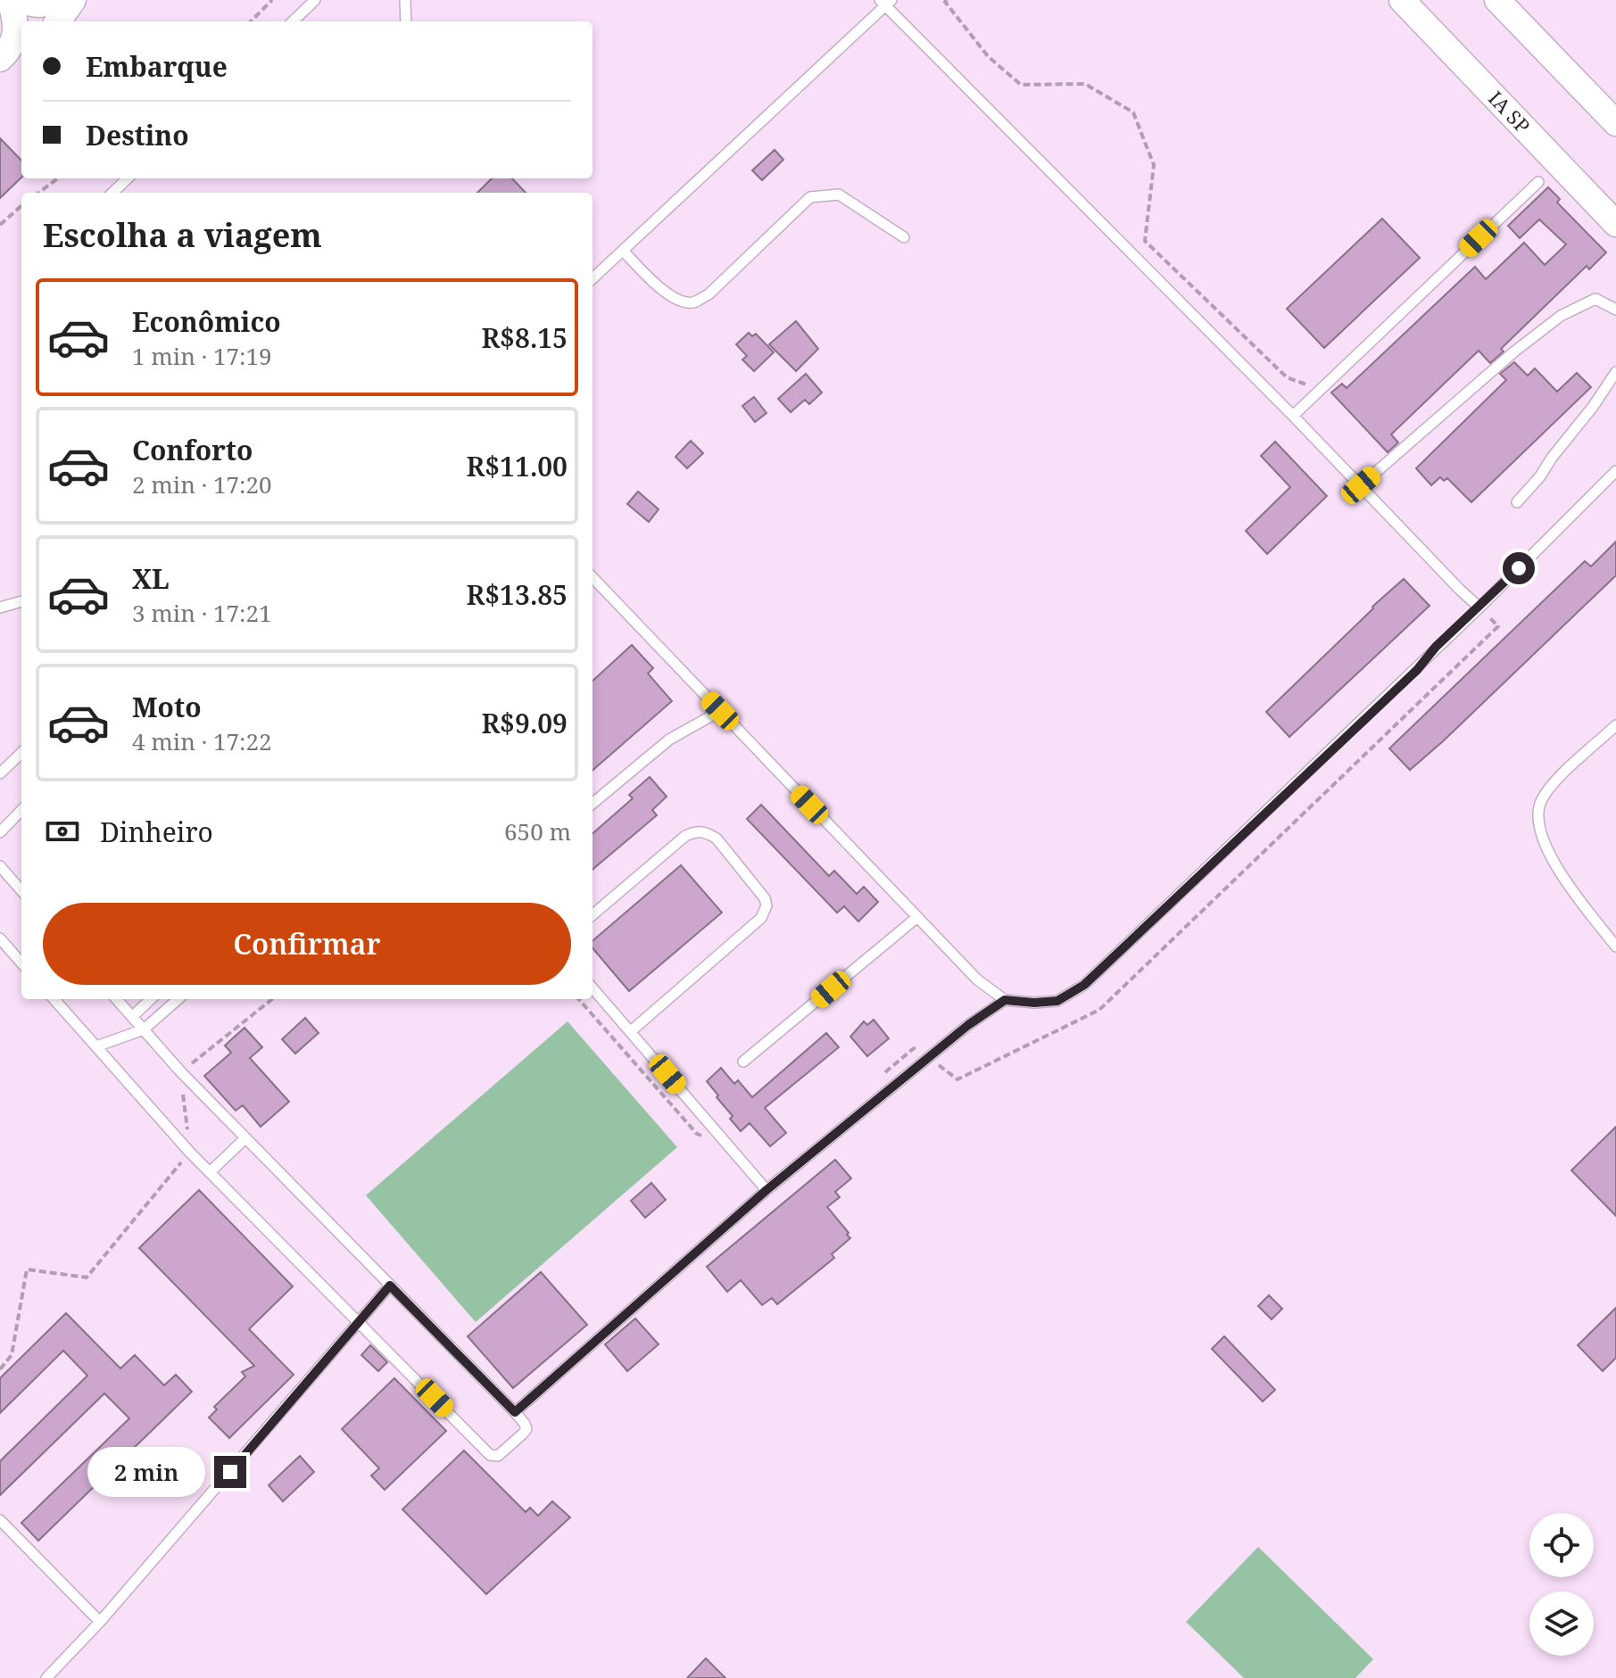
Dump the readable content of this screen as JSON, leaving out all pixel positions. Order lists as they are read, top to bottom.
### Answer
{
  "streets": {
    "street": ["IA SP"]
  },
  "page": {
    "banner": ["Embarque", "Destino"],
    "heading": "Escolha a viagem",
    "list": [
      {
        "name": "Econômico",
        "note": "1 min · 17:19",
        "value": "R$8.15"
      },
      {
        "name": "Conforto",
        "note": "2 min · 17:20",
        "value": "R$11.00"
      },
      {
        "name": "XL",
        "note": "3 min · 17:21",
        "value": "R$13.85"
      },
      {
        "name": "Moto",
        "note": "4 min · 17:22",
        "value": "R$9.09"
      }
    ],
    "pay": ["Dinheiro", "650 m"],
    "buttons": "Confirmar",
    "bubble": "2 min"
  }
}
